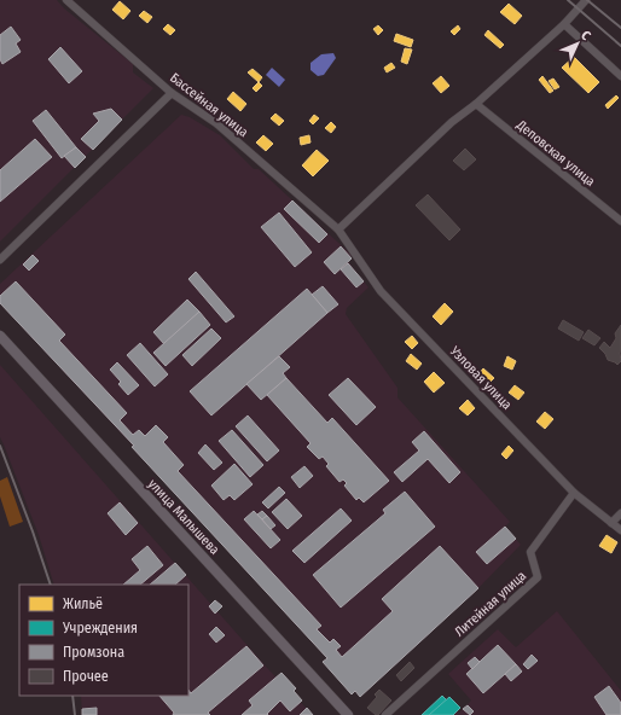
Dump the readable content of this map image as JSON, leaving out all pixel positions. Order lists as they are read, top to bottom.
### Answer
{
  "streets": {
    "street": [
      "Бассейная улица",
      "Деповская улица",
      "Узловая улица",
      "улица Малышева",
      "Литейная улица"
    ]
  },
  "crossings": [
    ["Бассейная улица", "Узловая улица"],
    ["Узловая улица", "Литейная улица"]
  ],
  "legend": [
    "Жильё",
    "Учреждения",
    "Промзона",
    "Прочее"
  ],
  "north": "top right"
}
